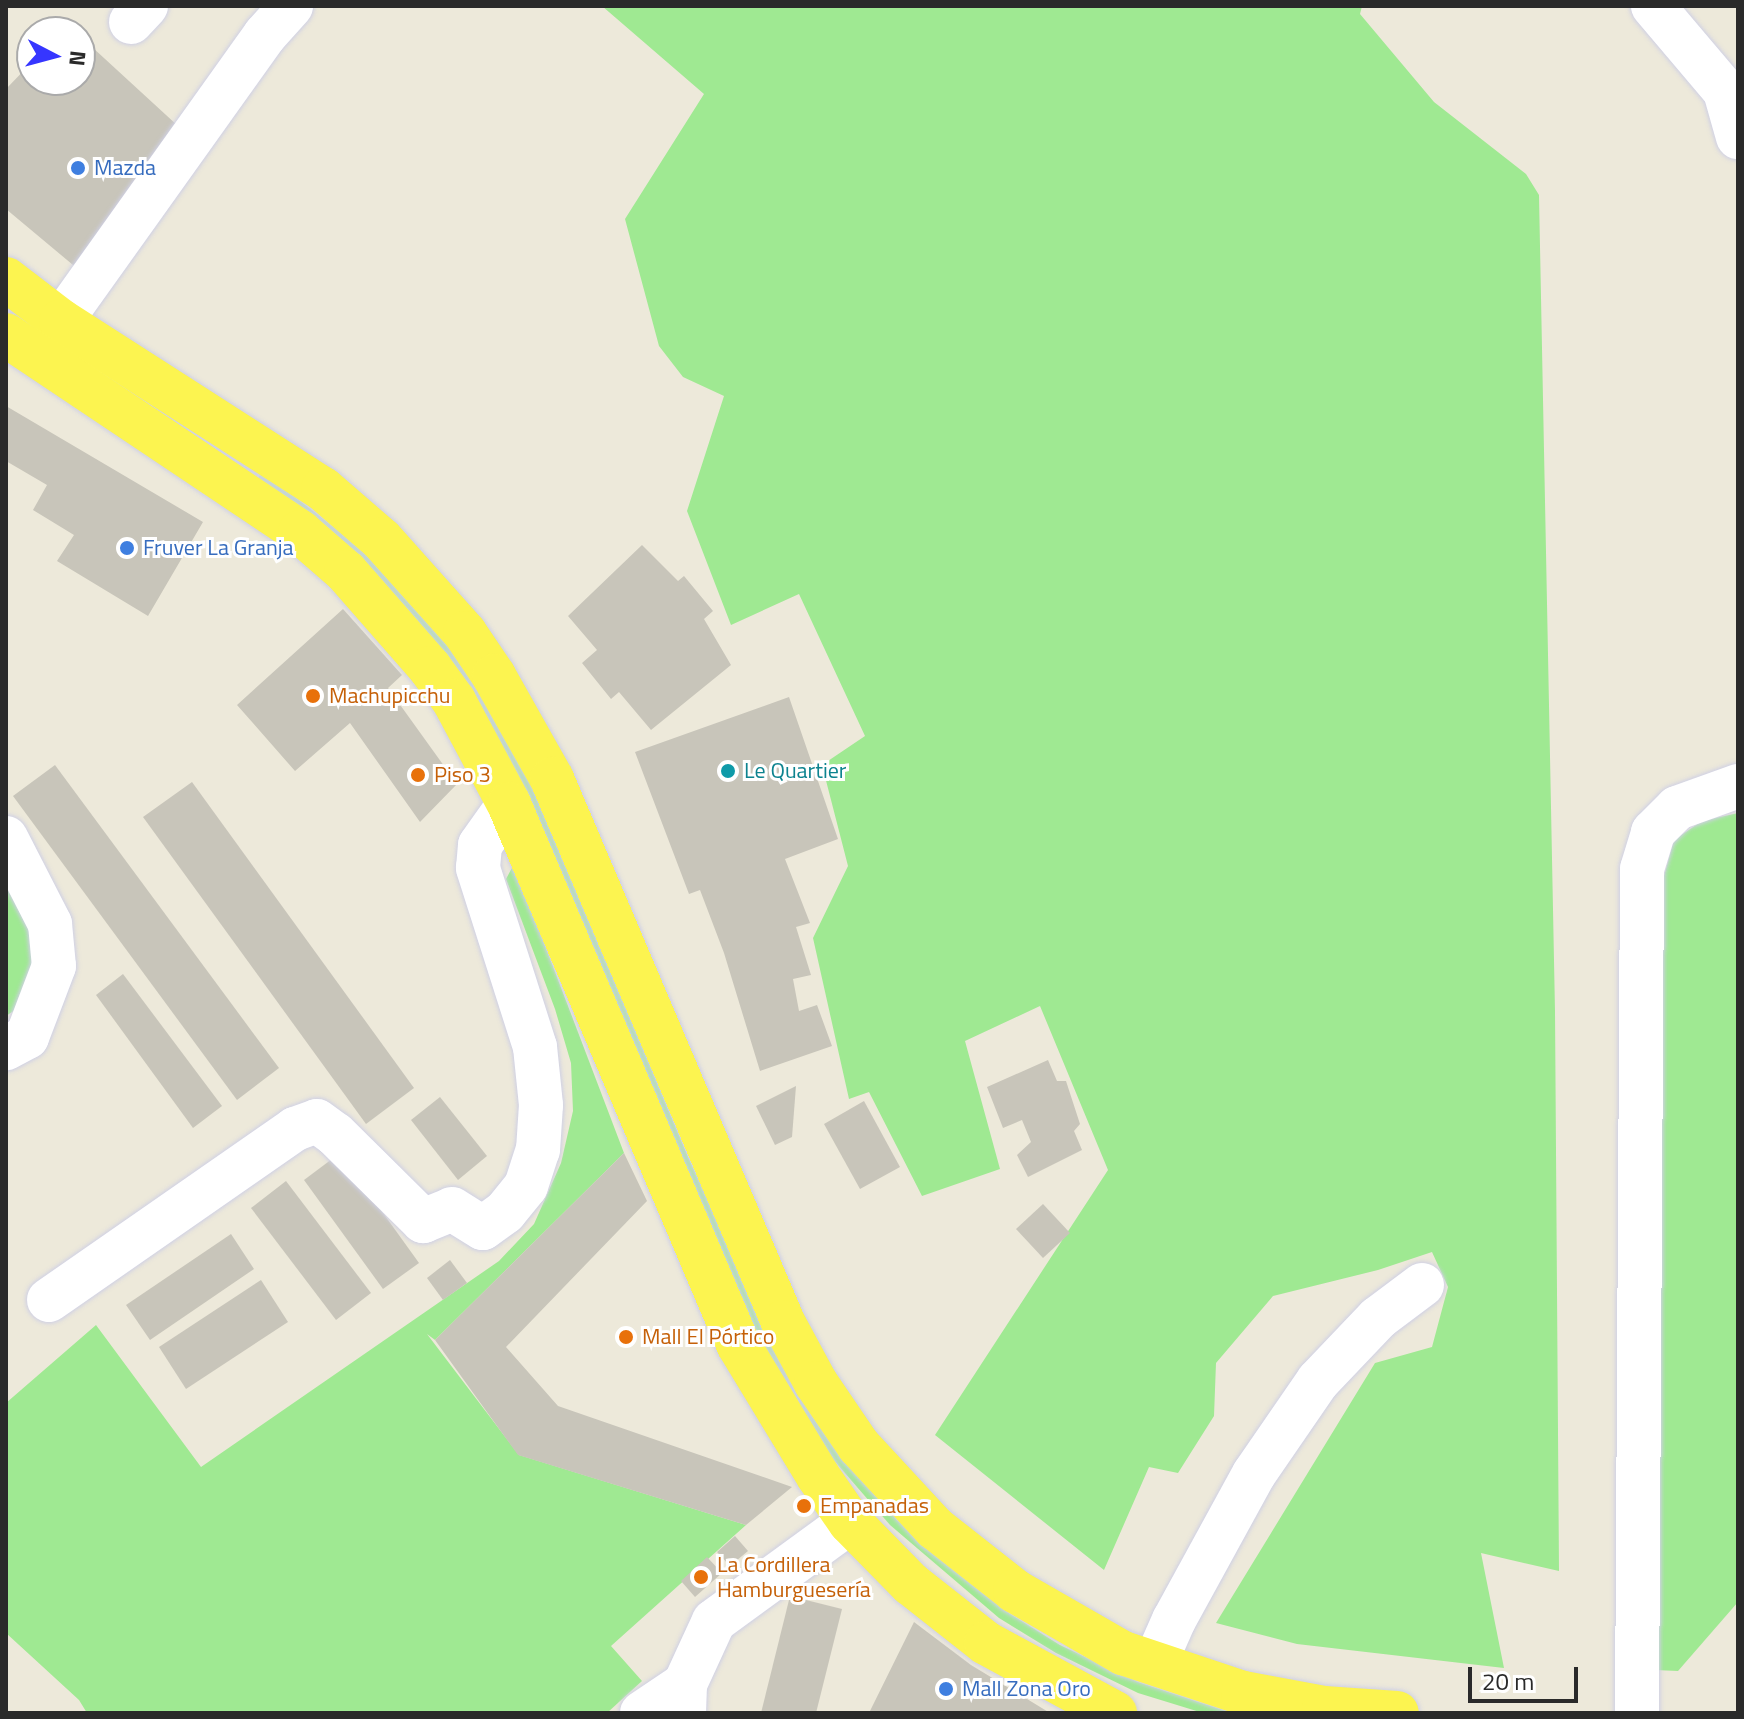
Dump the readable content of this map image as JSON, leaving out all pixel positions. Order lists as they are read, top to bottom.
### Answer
{
  "places": [
    "Mazda",
    "Fruver La Granja",
    "Machupicchu",
    "Le Quartier",
    "Piso 3",
    "Mall El Pórtico",
    "Empanadas",
    "La Cordillera Hamburguesería",
    "Mall Zona Oro"
  ],
  "scale_bar": "20 m",
  "north": "right"
}
